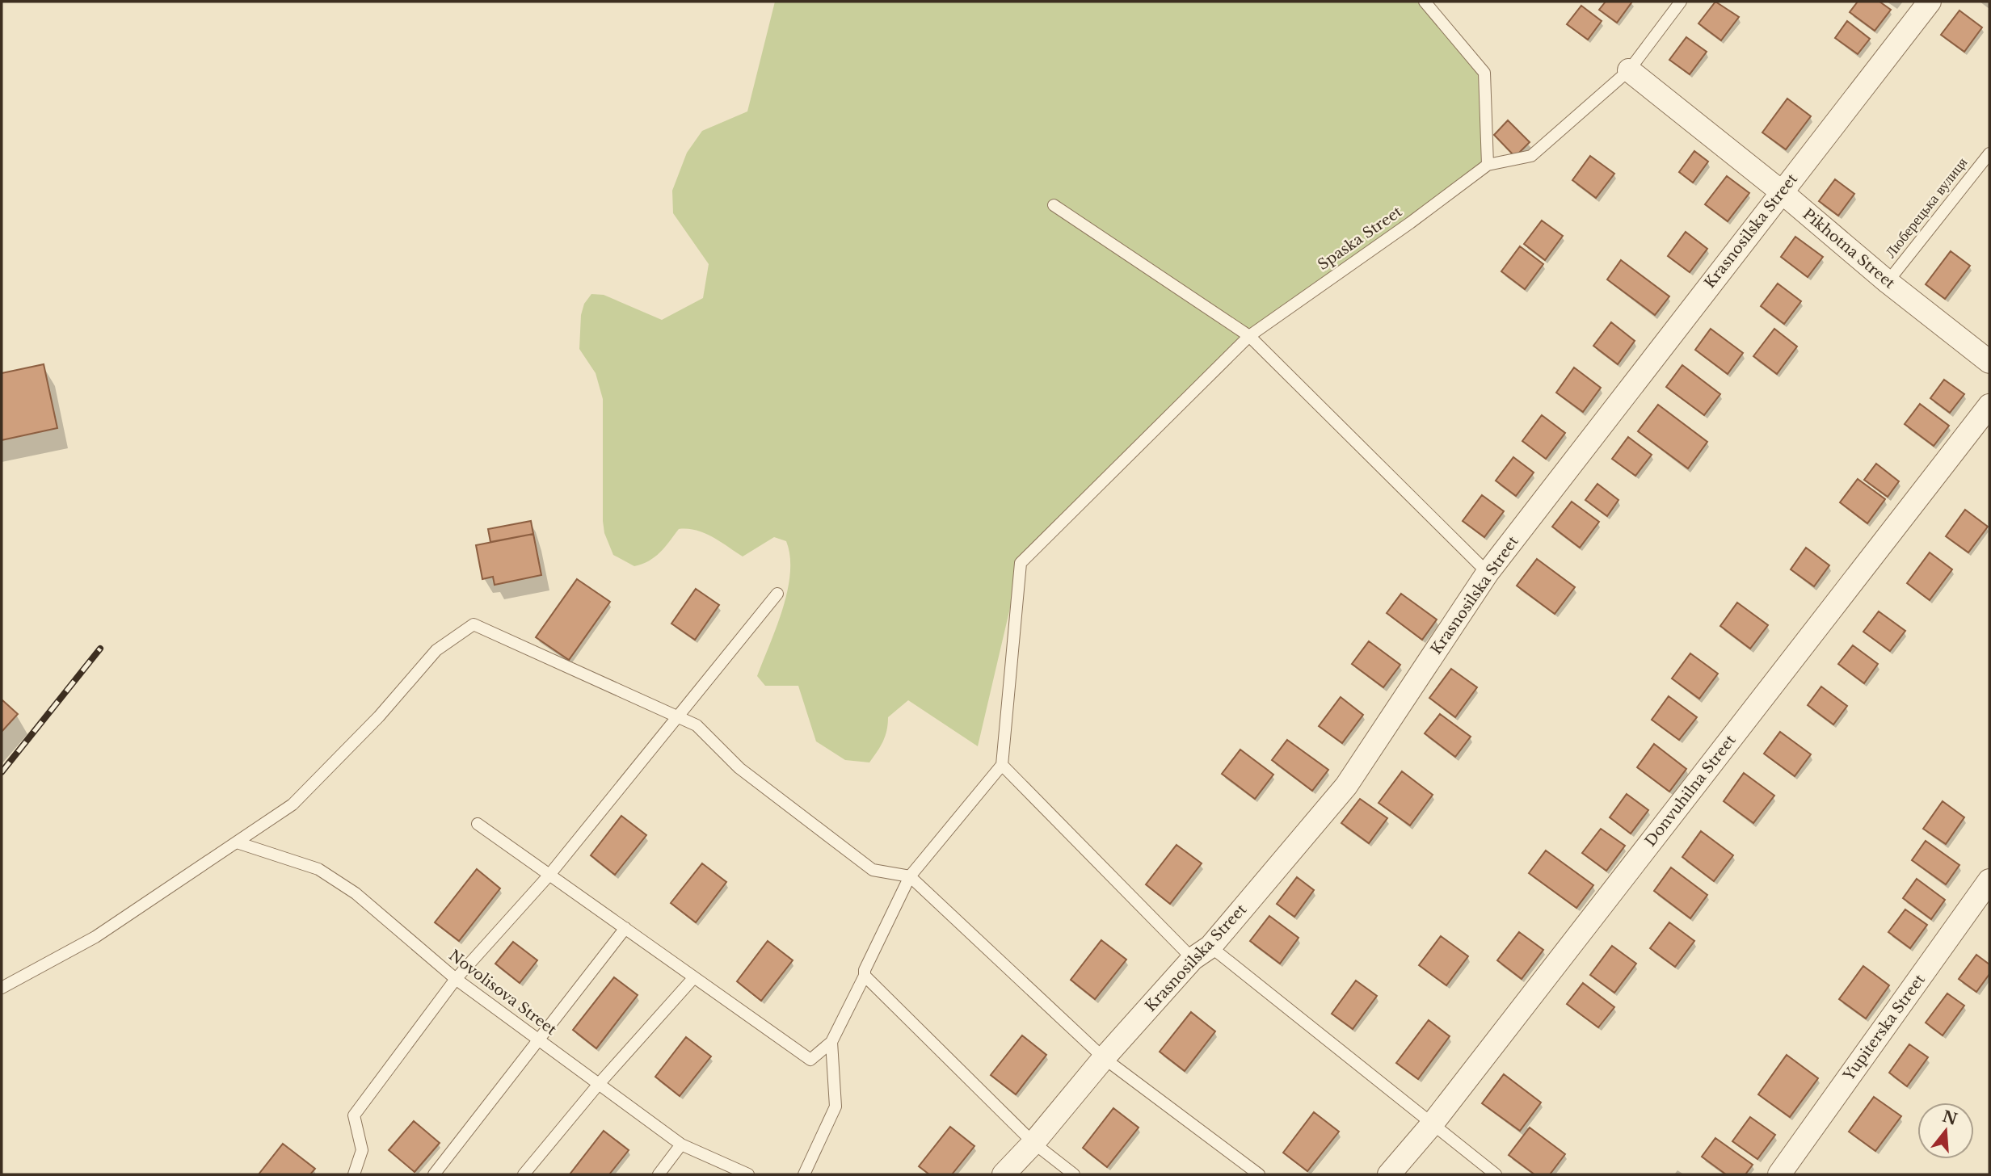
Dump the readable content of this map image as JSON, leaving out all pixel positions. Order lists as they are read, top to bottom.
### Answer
{
  "streets": {
    "street": [
      "Krasnosilska Street",
      "Pikhotna Street",
      "Donvuhilna Street",
      "Yupiterska Street"
    ],
    "lane": ["Люберецька вулиця", "Spaska Street", "Novolisova Street"]
  },
  "crossings": [
    ["Люберецька вулиця", "Pikhotna Street"],
    ["Krasnosilska Street", "Pikhotna Street"],
    ["Spaska Street", "Pikhotna Street"]
  ],
  "north": "top"
}
